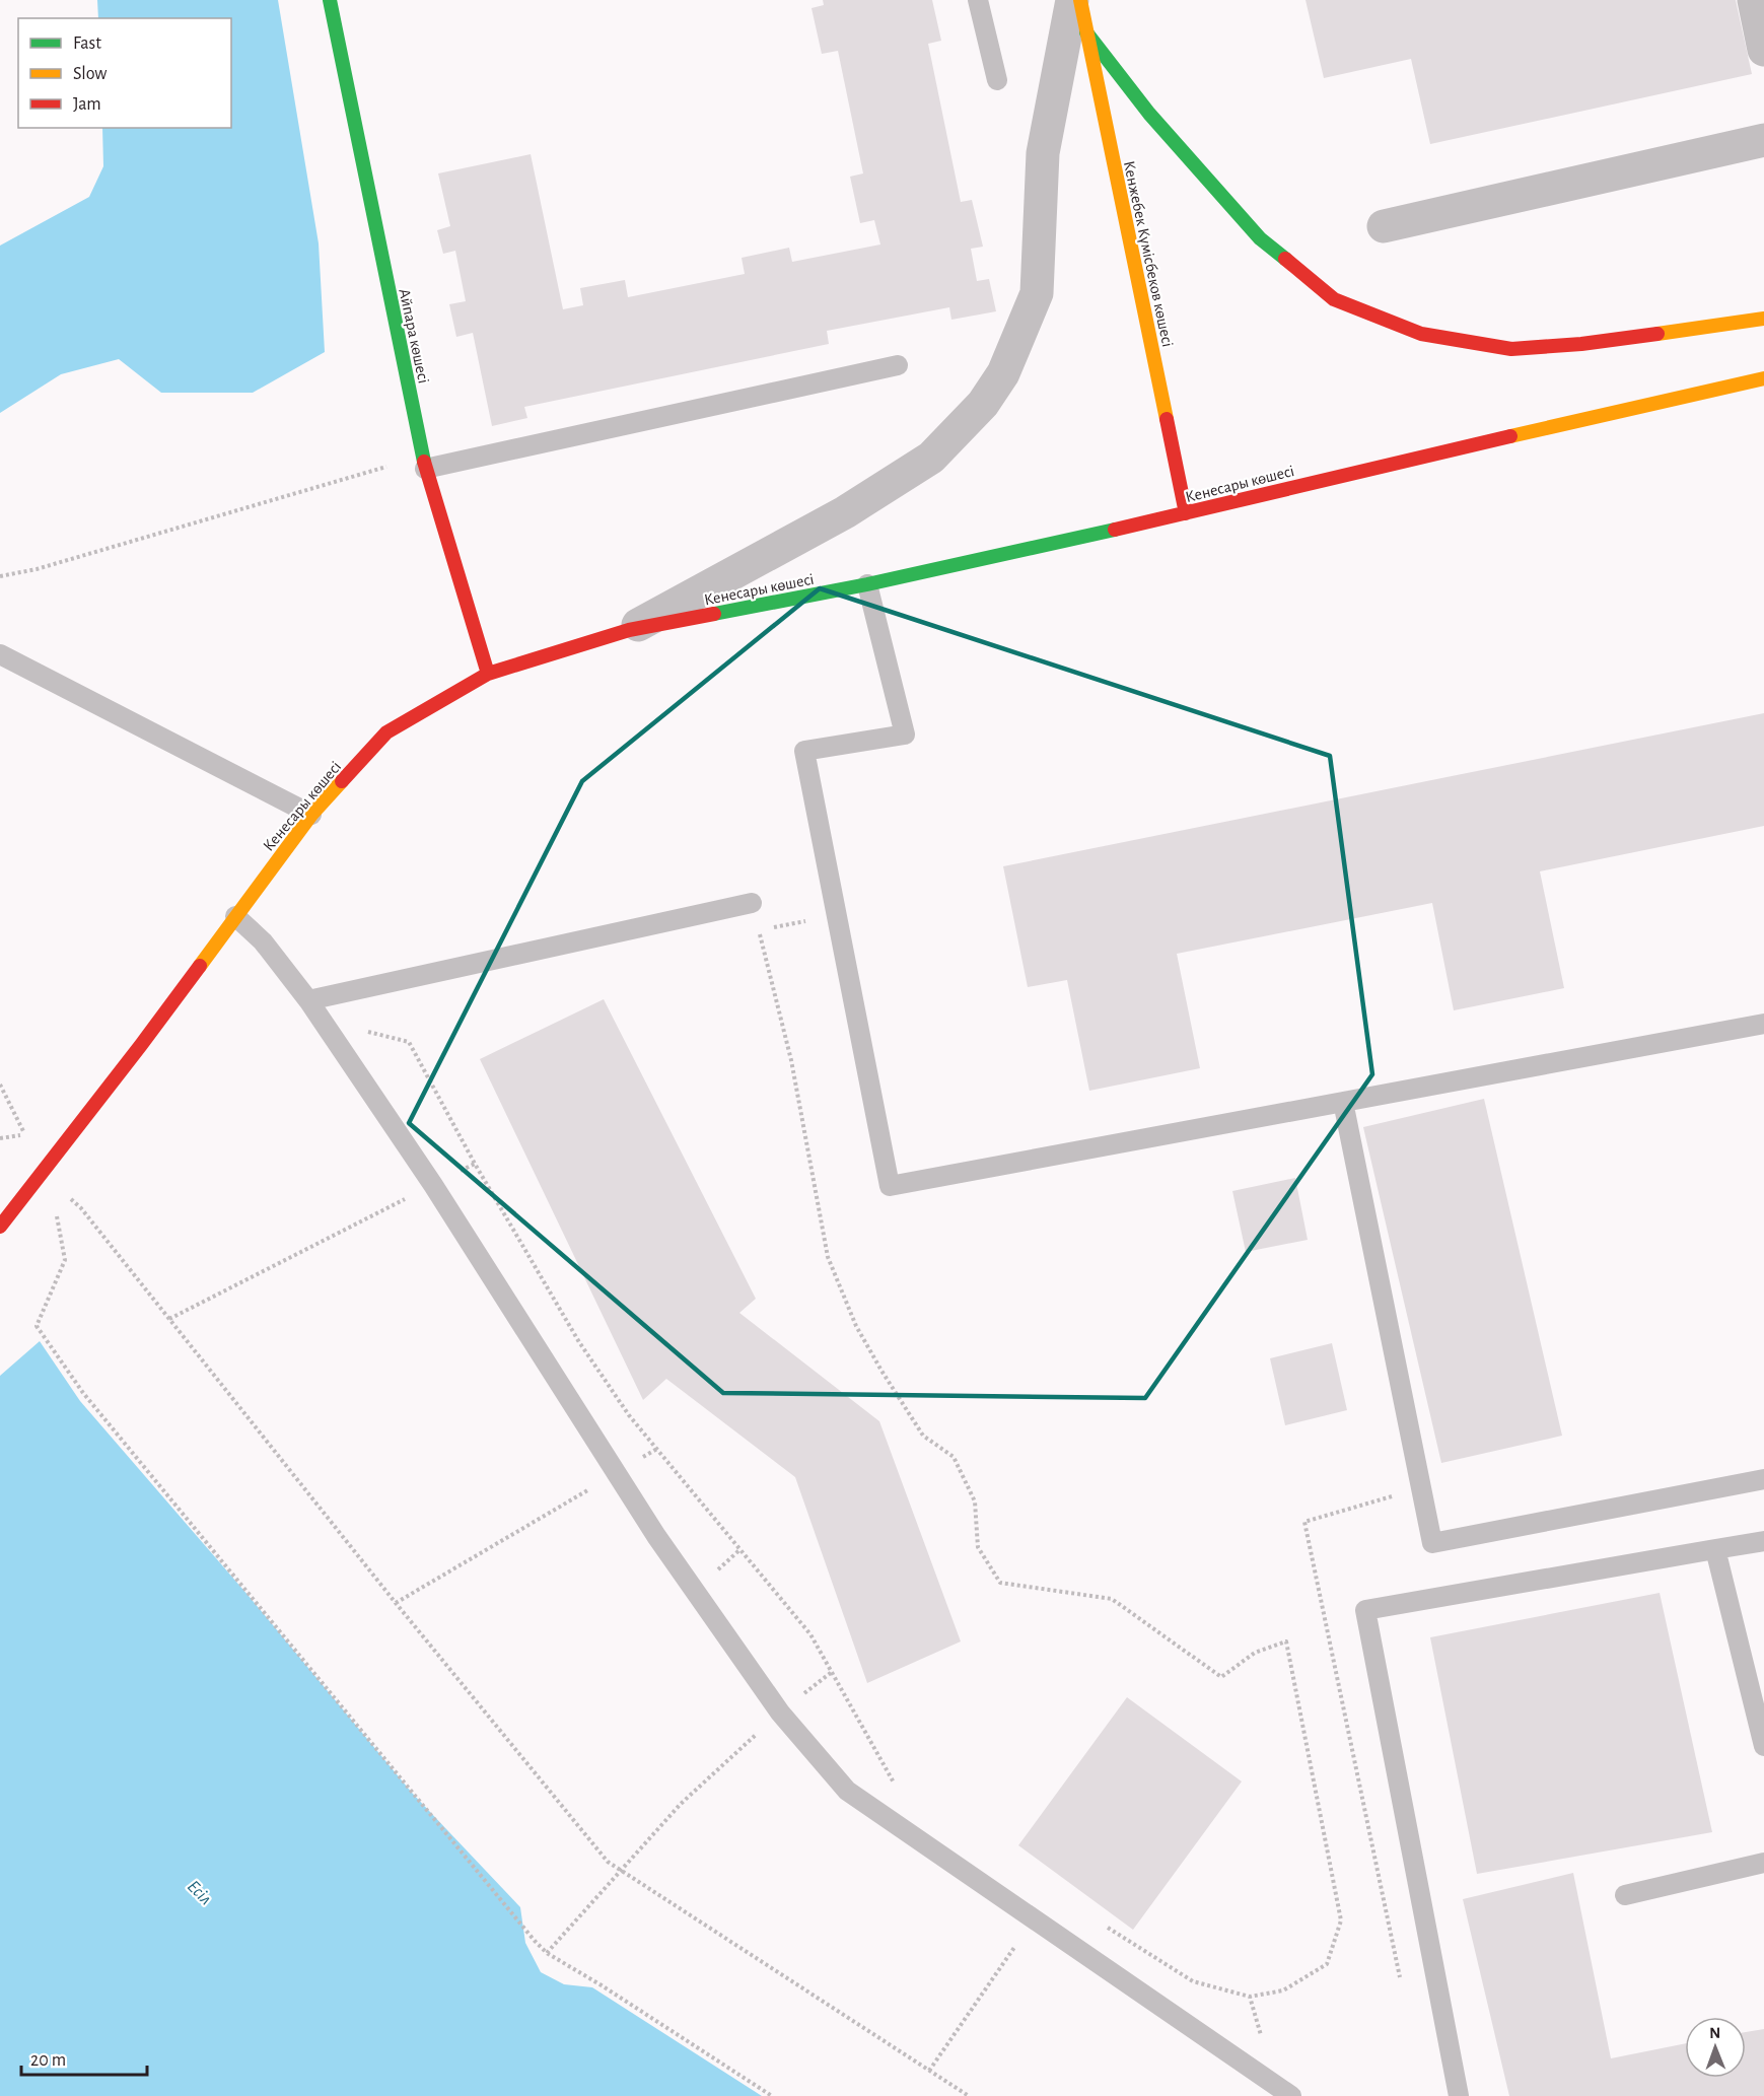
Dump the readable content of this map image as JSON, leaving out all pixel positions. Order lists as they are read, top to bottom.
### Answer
{
  "streets": {
    "street": ["Кенжебек Күмісбеков көшесі", "Айпара көшесі", "Кенесары көшесі"]
  },
  "crossings": [
    ["Кенжебек Күмісбеков көшесі", "Кенесары көшесі"],
    ["Айпара көшесі", "Кенесары көшесі"]
  ],
  "water": ["Есіл"],
  "legend": ["Fast", "Slow", "Jam"],
  "scale_bar": "20 m",
  "north": "top"
}
